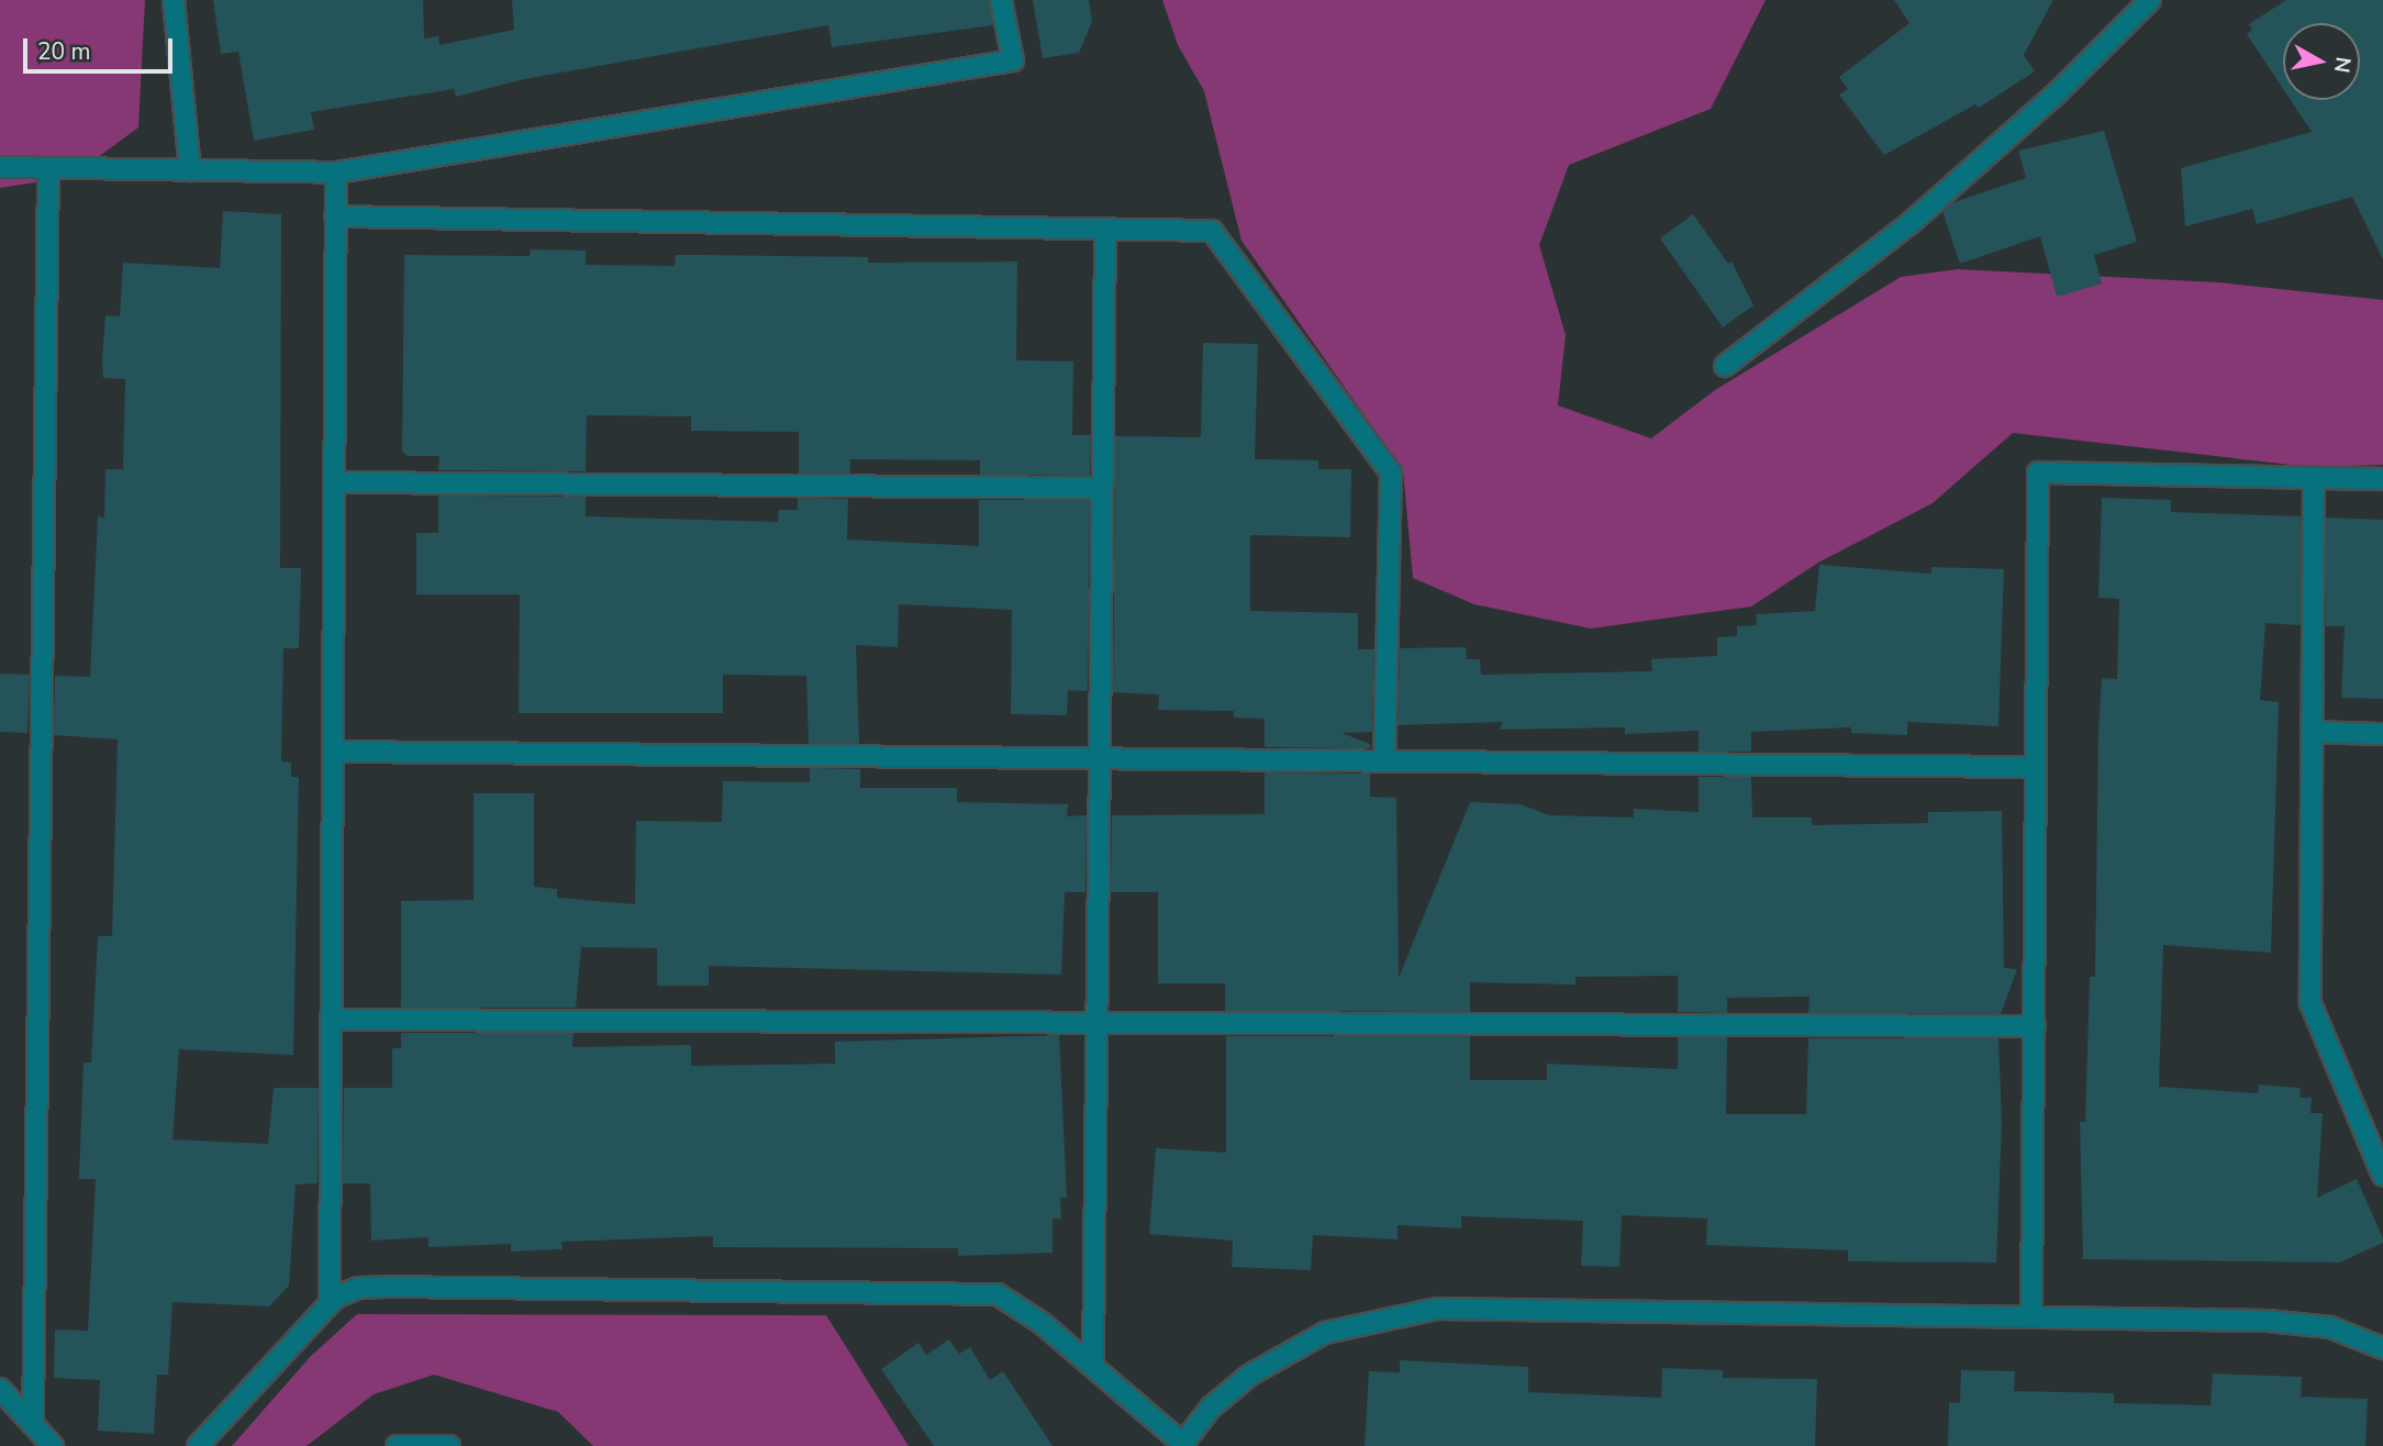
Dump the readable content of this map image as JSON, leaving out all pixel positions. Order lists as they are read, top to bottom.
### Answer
{
  "scale_bar": "20 m",
  "north": "right"
}
